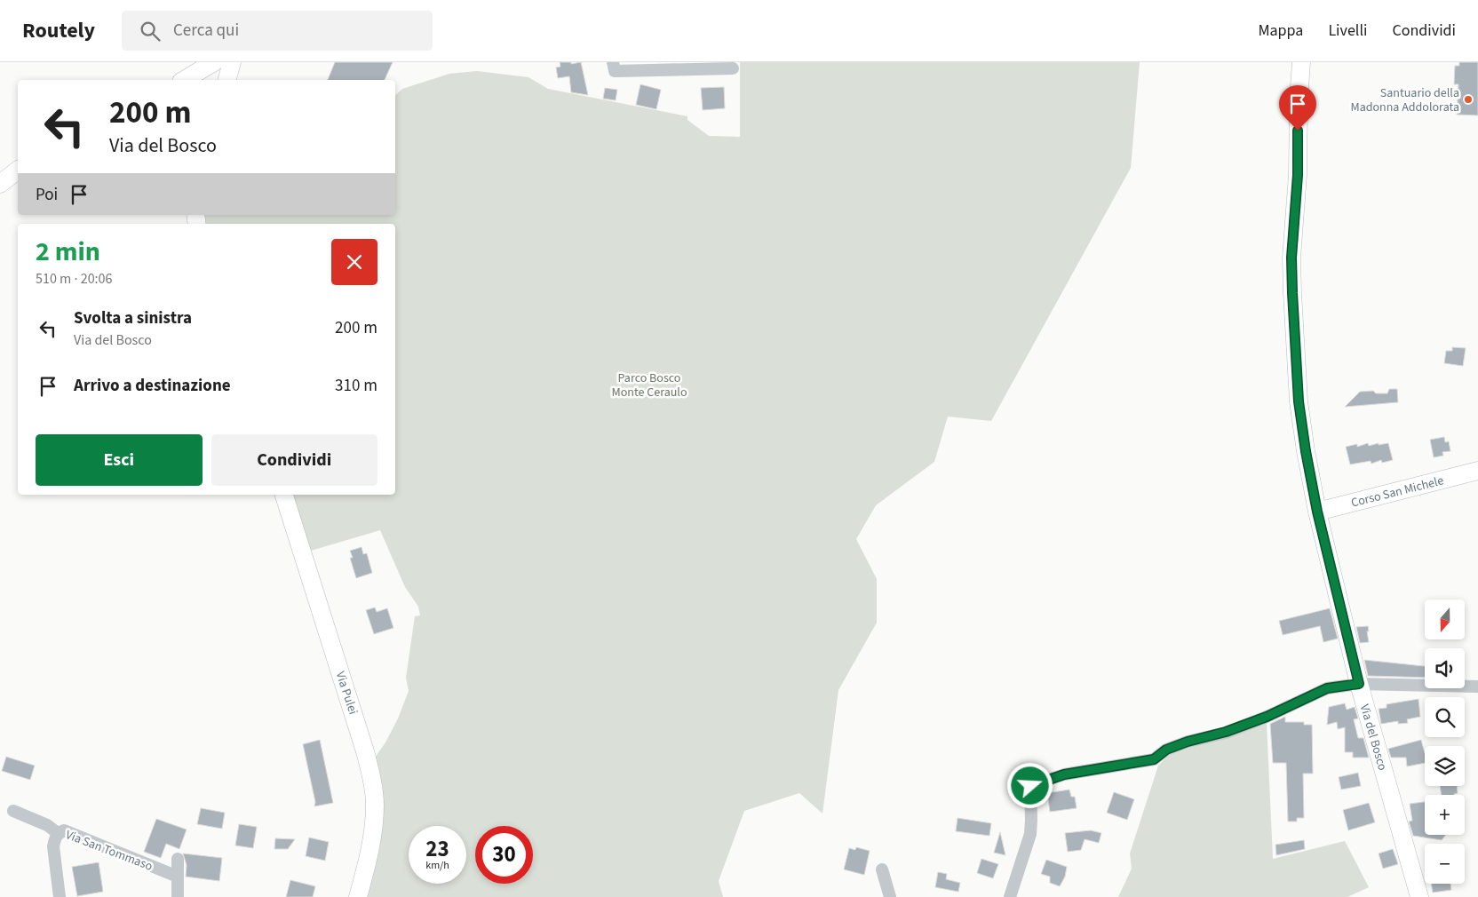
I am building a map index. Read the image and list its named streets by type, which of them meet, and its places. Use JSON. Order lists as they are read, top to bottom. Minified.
{"streets":{"street":["Corso San Michele","Via Pulei","Via del Bosco","Via San Tommaso"]},"crossings":[["Corso San Michele","Via del Bosco"]],"parks":["Parco Bosco Monte Ceraulo"],"places":["Santuario della Madonna Addolorata"],"north":"bottom","page":{"header":"Routely","search":"Cerca qui","nav":["Mappa","Livelli","Condividi"],"turn":["200 m","Via del Bosco"],"then":"Poi","heading":["2 min","510 m · 20:06"],"list":[{"name":"Svolta a sinistra","note":"Via del Bosco","value":"200 m"},{"name":"Arrivo a destinazione","value":"310 m"}],"buttons":["Esci","Condividi"],"map_buttons":["+","−"],"speed":"23 km/h","limit":"30"}}
